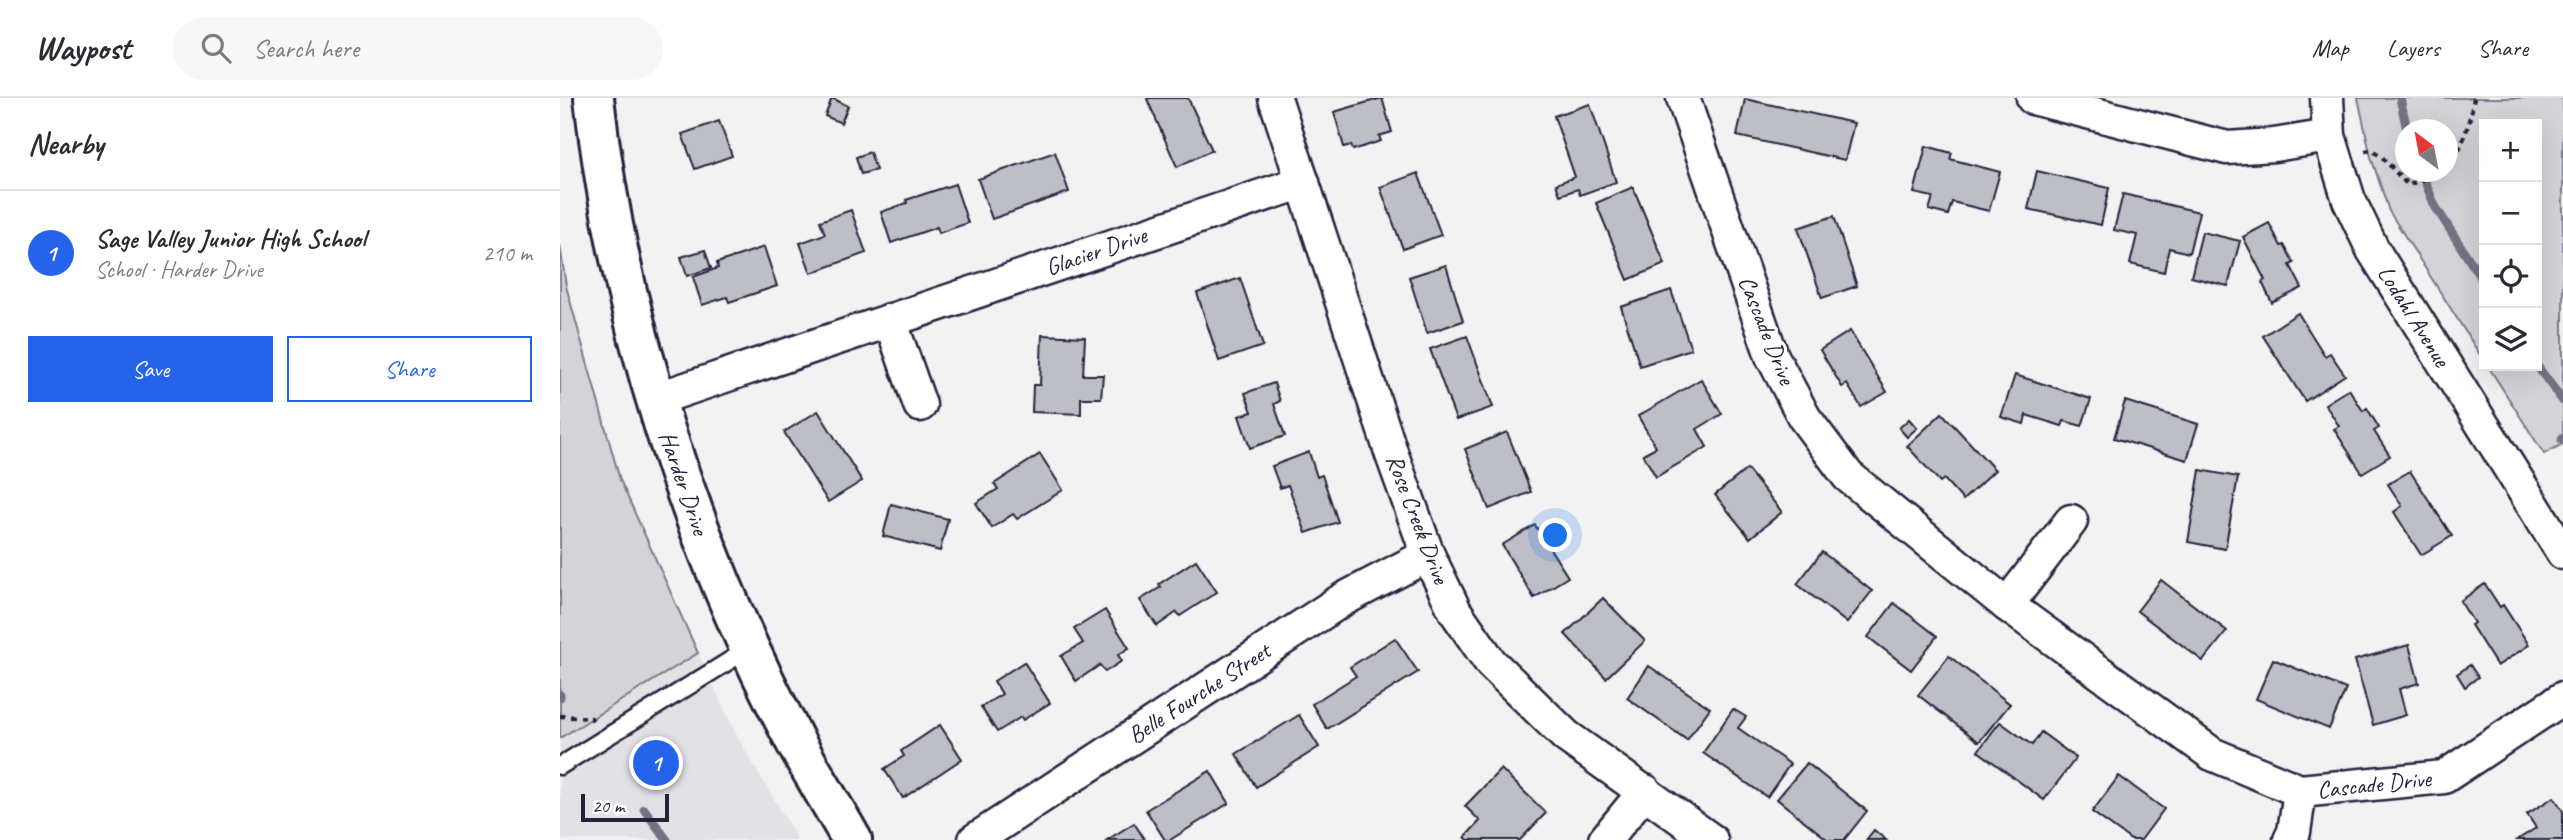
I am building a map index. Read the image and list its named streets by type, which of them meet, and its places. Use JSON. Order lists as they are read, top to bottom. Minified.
{"streets":{"street":["Glacier Drive","Lodahl Avenue","Cascade Drive","Harder Drive","Rose Creek Drive","Belle Fourche Street"]},"crossings":[["Glacier Drive","Harder Drive"],["Glacier Drive","Rose Creek Drive"],["Rose Creek Drive","Belle Fourche Street"]],"scale_bar":"20 m","north":"top left","page":{"header":"Waypost","search":"Search here","nav":["Map","Layers","Share"],"heading":"Nearby","map_buttons":["+","−"],"list":[{"mark":"1","name":"Sage Valley Junior High School","note":"School · Harder Drive","value":"210 m"}],"buttons":["Save","Share"],"pins":"1","scale":"20 m"}}
